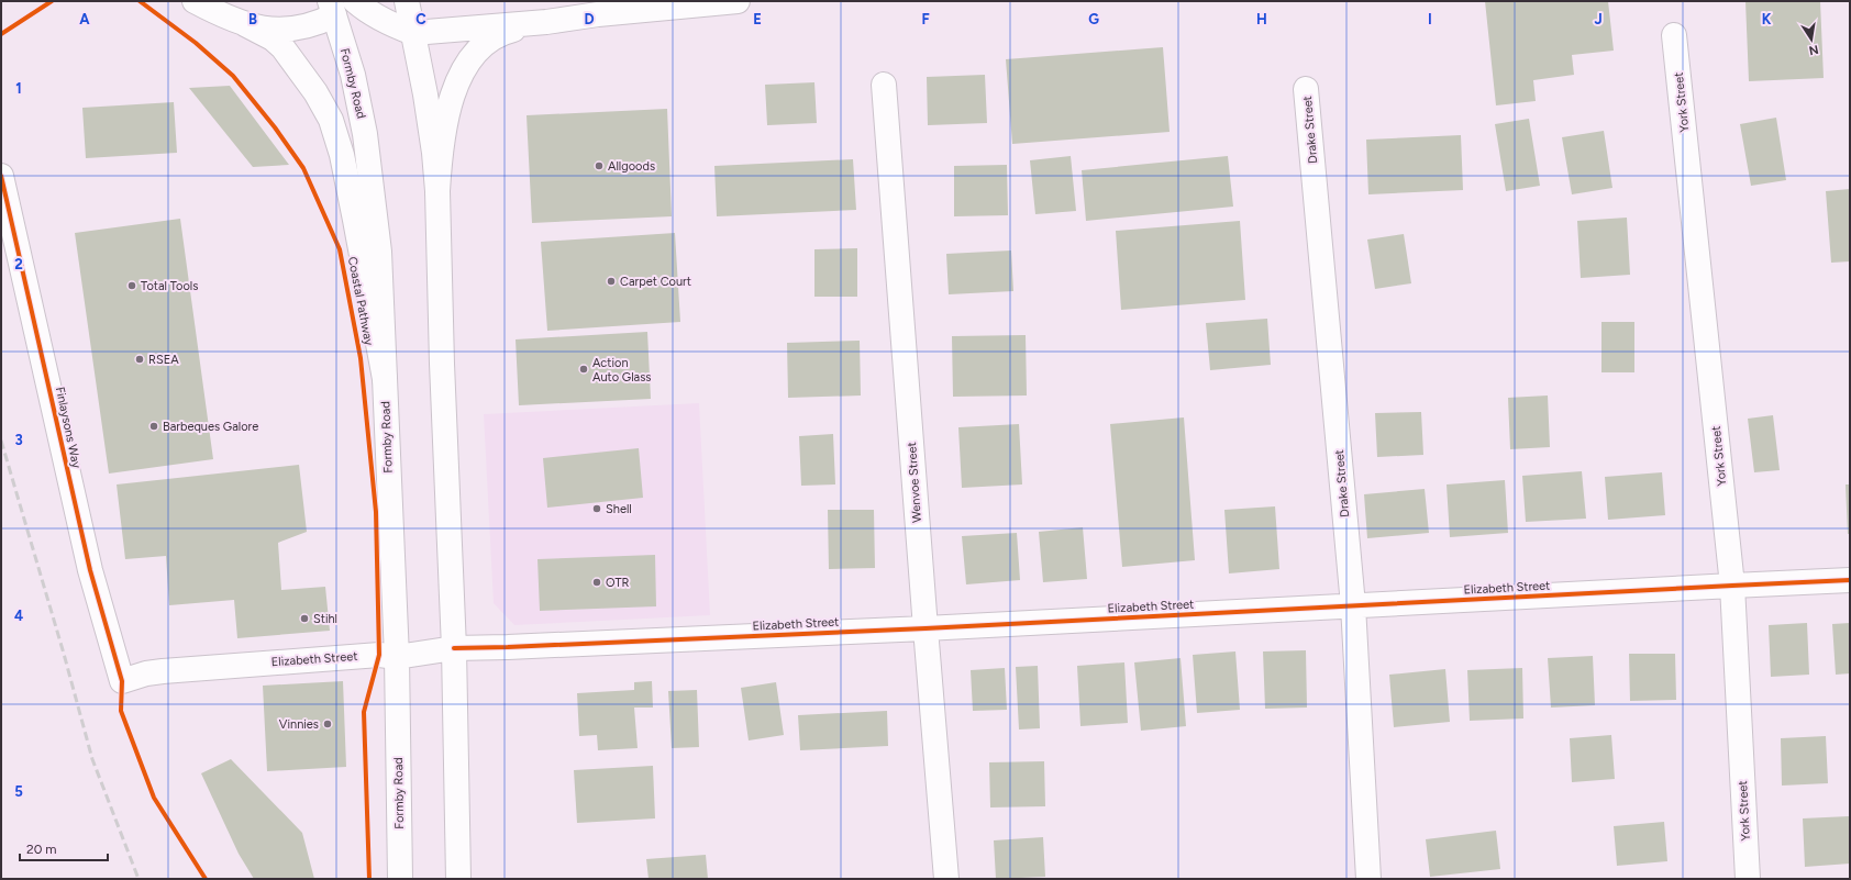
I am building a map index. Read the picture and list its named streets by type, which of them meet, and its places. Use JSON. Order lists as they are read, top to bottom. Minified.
{"streets":{"main road":["Formby Road","York Street","Drake Street","Finlaysons Way","Wenvoe Street","Elizabeth Street"],"cycle path":["Coastal Pathway"]},"crossings":[["Formby Road","Elizabeth Street"],["York Street","Elizabeth Street"],["Drake Street","Elizabeth Street"],["Finlaysons Way","Elizabeth Street"],["Wenvoe Street","Elizabeth Street"]],"places":["Allgoods","Carpet Court","Total Tools","RSEA","Action Auto Glass","Barbeques Galore","Shell","OTR","Stihl","Vinnies"],"scale_bar":"20 m","north":"bottom","grid":{"columns":["A","B","C","D","E","F","G","H","I","J","K"],"rows":["1","2","3","4","5"]}}
